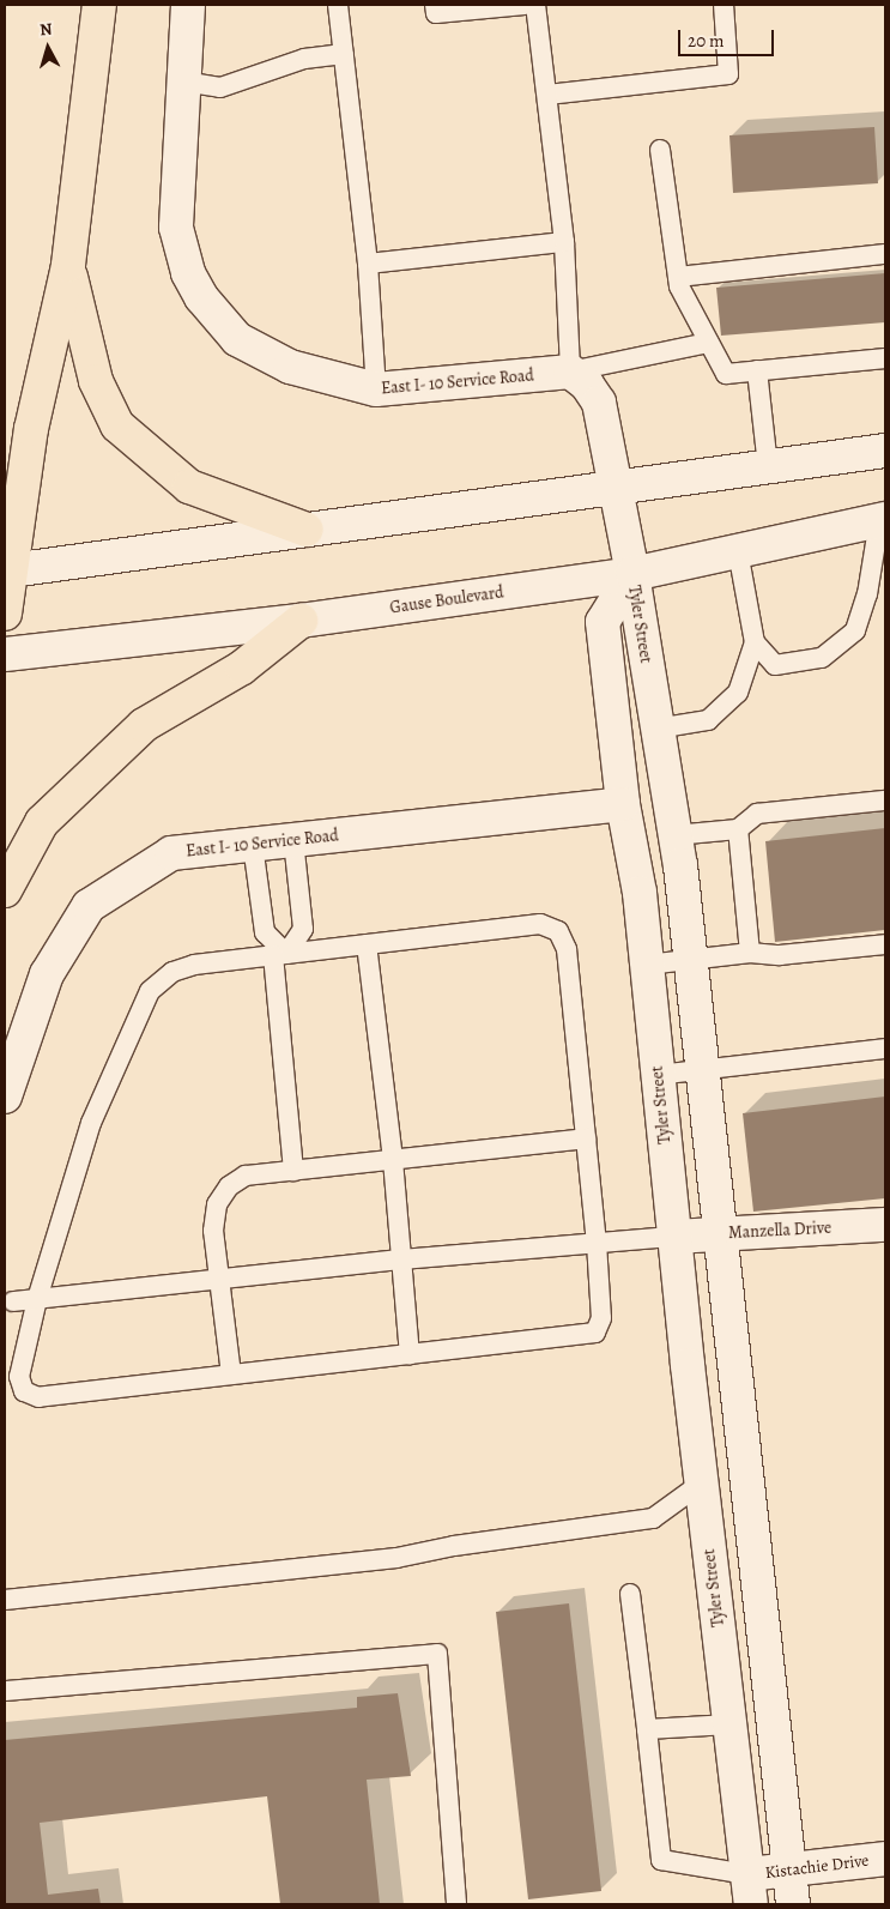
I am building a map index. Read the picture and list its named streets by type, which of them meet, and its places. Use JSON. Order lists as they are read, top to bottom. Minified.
{"streets":{"street":["East I- 10 Service Road","Gause Boulevard","Tyler Street","Manzella Drive","Kistachie Drive"]},"crossings":[["East I- 10 Service Road","Tyler Street"],["Gause Boulevard","Tyler Street"],["Tyler Street","Manzella Drive"],["Tyler Street","Kistachie Drive"]],"scale_bar":"20 m","north":"top"}
